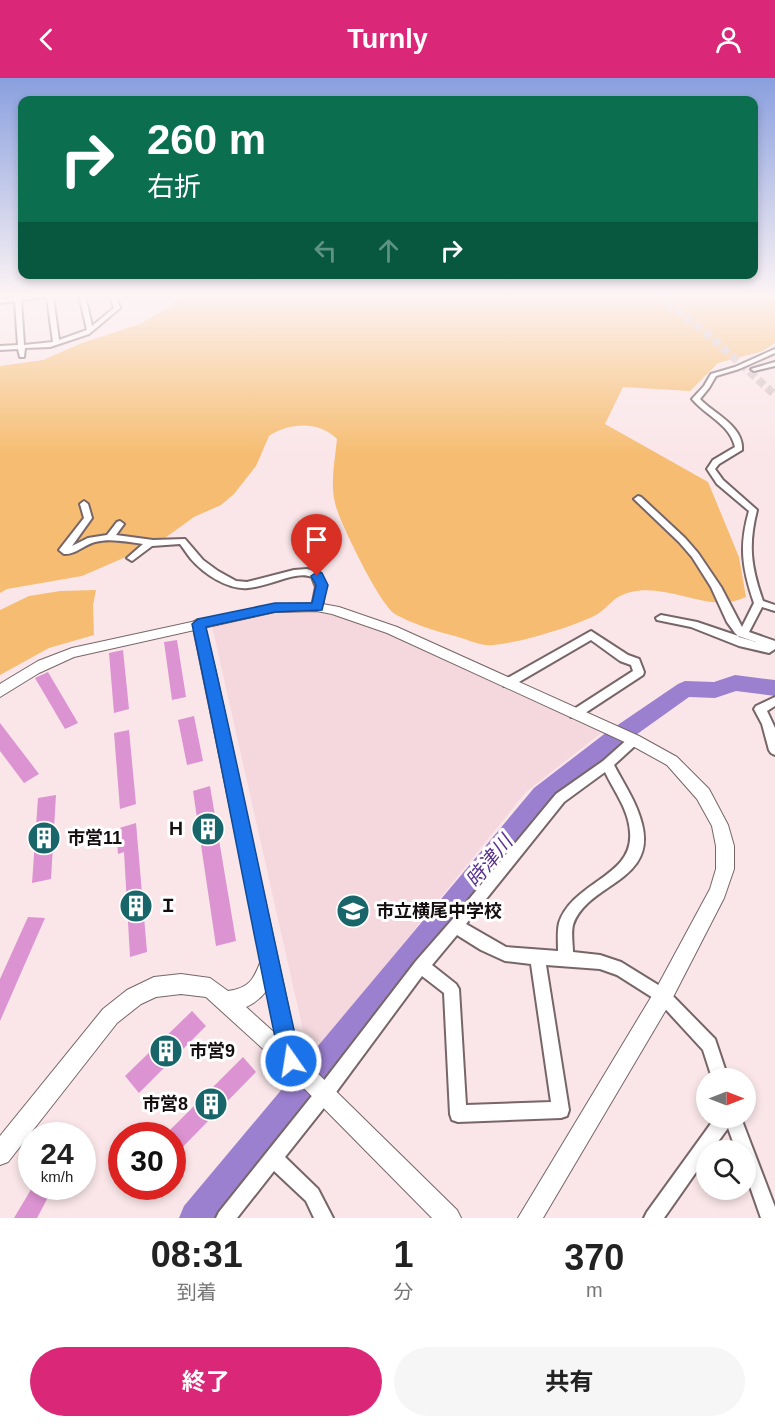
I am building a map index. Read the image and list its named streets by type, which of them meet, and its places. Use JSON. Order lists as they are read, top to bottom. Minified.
{"water":["時津川"],"places":{"building":["Ｈ","市営11","Ｉ","市営9","市営8"],"school or university":["市立横尾中学校"]},"north":"right","page":{"header":"Turnly","turn":["260 m","右折"],"speed":"24 km/h","limit":"30","eta":["08:31","到着","1","分","370","m"],"buttons":["終了","共有"]}}
